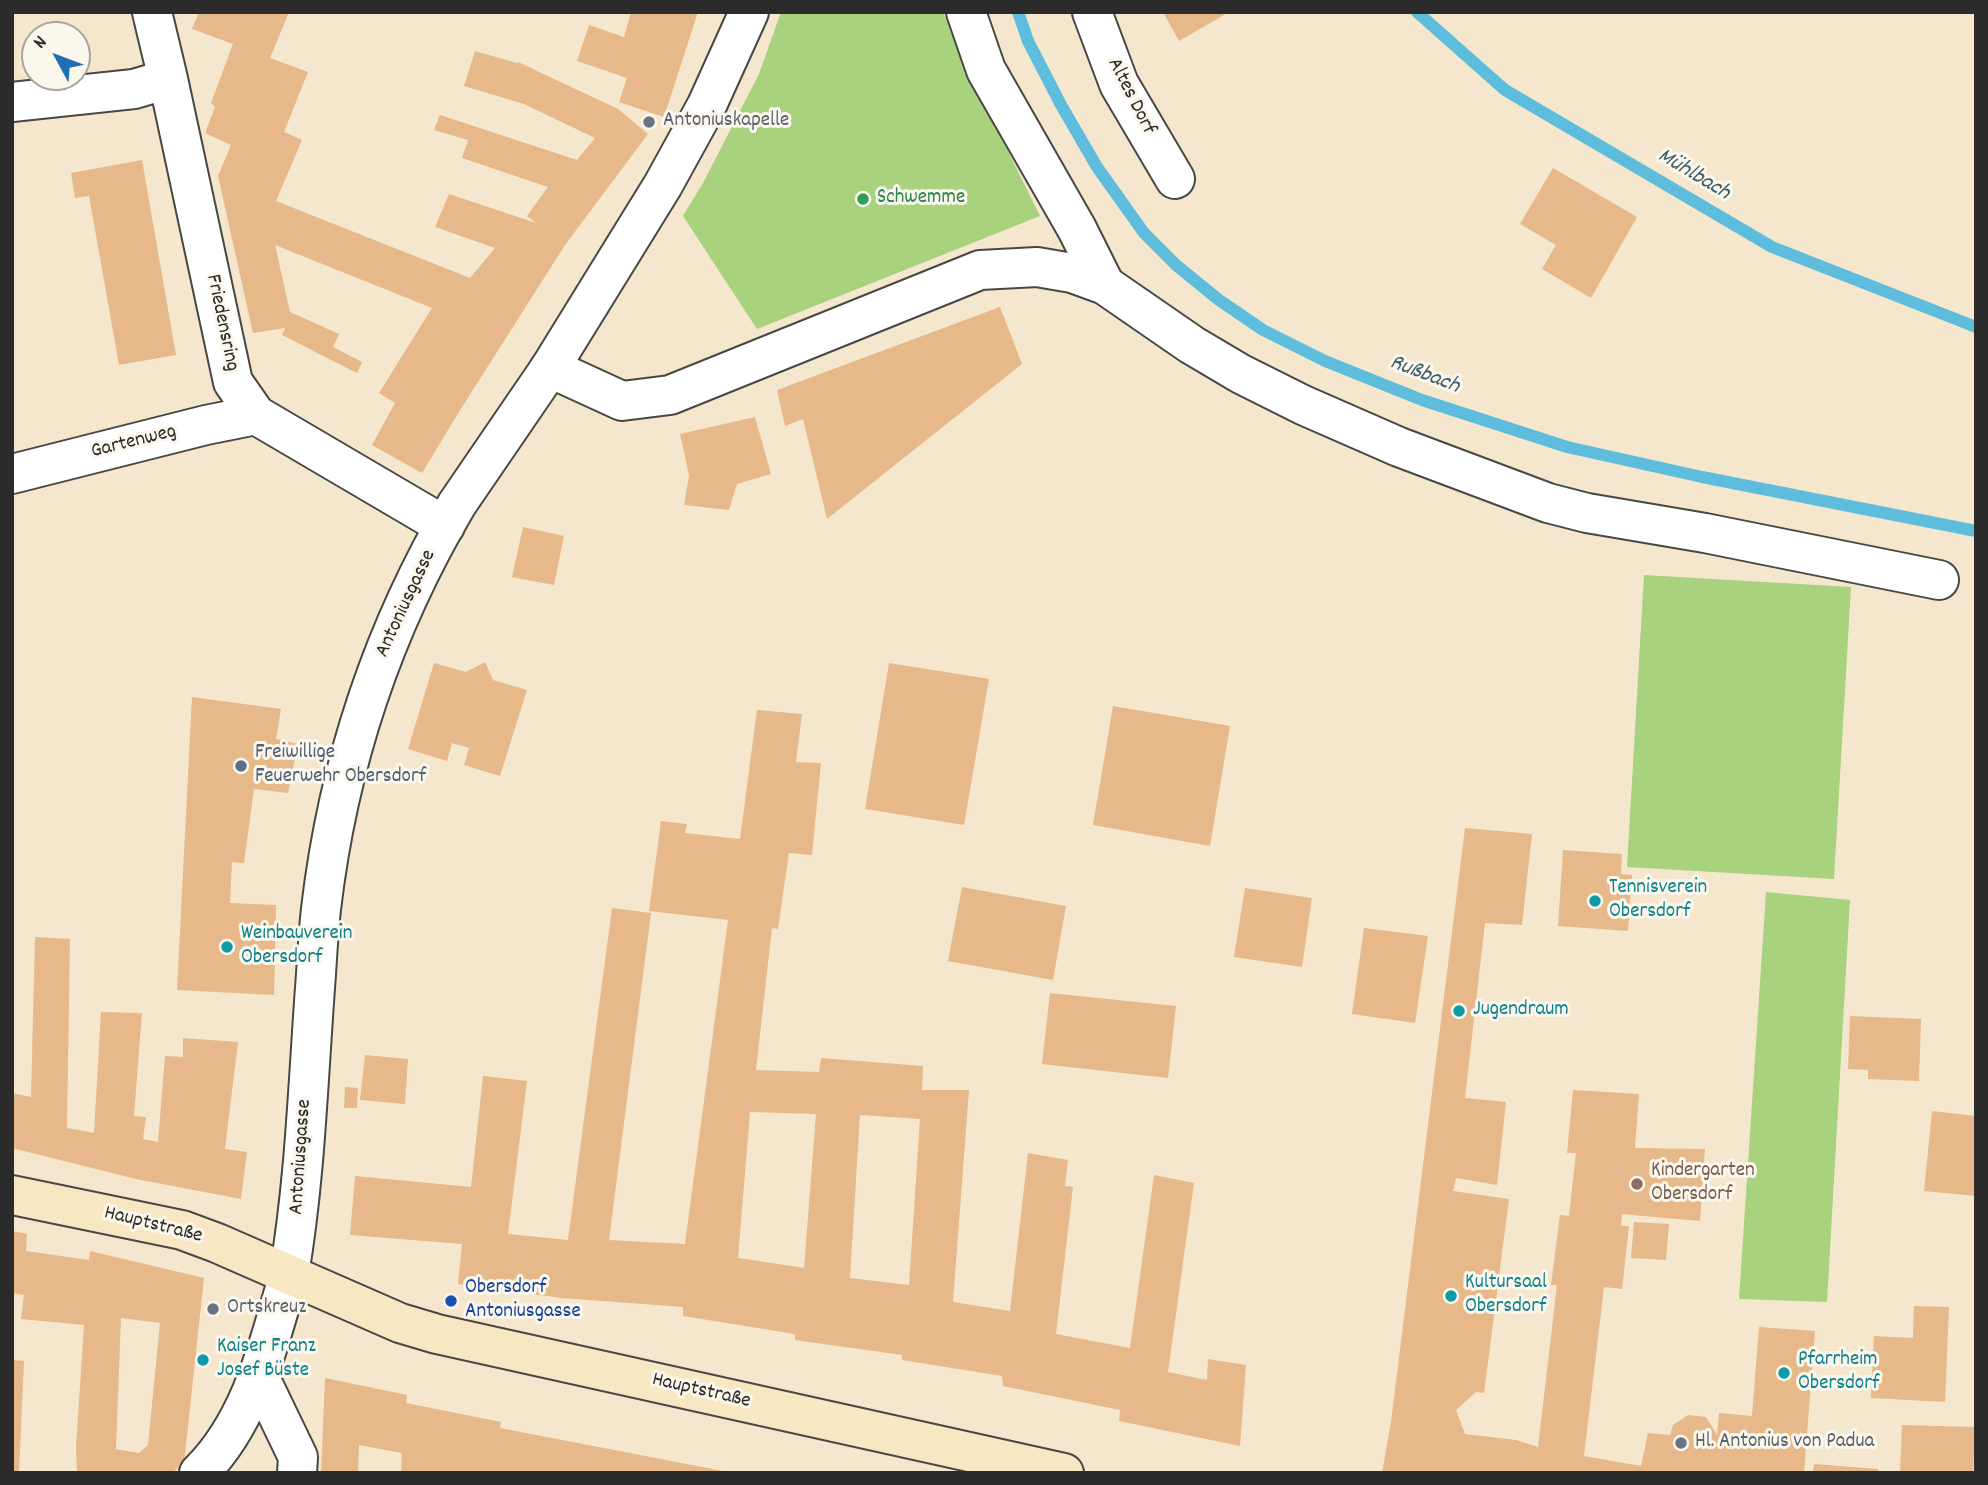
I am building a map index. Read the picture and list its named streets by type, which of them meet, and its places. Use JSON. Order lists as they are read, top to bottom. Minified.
{"streets":{"main road":["Hauptstraße"],"street":["Altes Dorf","Friedensring","Gartenweg","Antoniusgasse"]},"crossings":[["Friedensring","Gartenweg"],["Friedensring","Antoniusgasse"],["Antoniusgasse","Hauptstraße"]],"water":["Mühlbach","Rußbach"],"places":["Antoniuskapelle","Schwemme","Freiwillige Feuerwehr Obersdorf","Tennisverein Obersdorf","Weinbauverein Obersdorf","Jugendraum","Kindergarten Obersdorf","Kultursaal Obersdorf","Obersdorf Antoniusgasse","Ortskreuz","Kaiser Franz Josef Büste","Pfarrheim Obersdorf","Hl. Antonius von Padua"],"north":"top left"}
